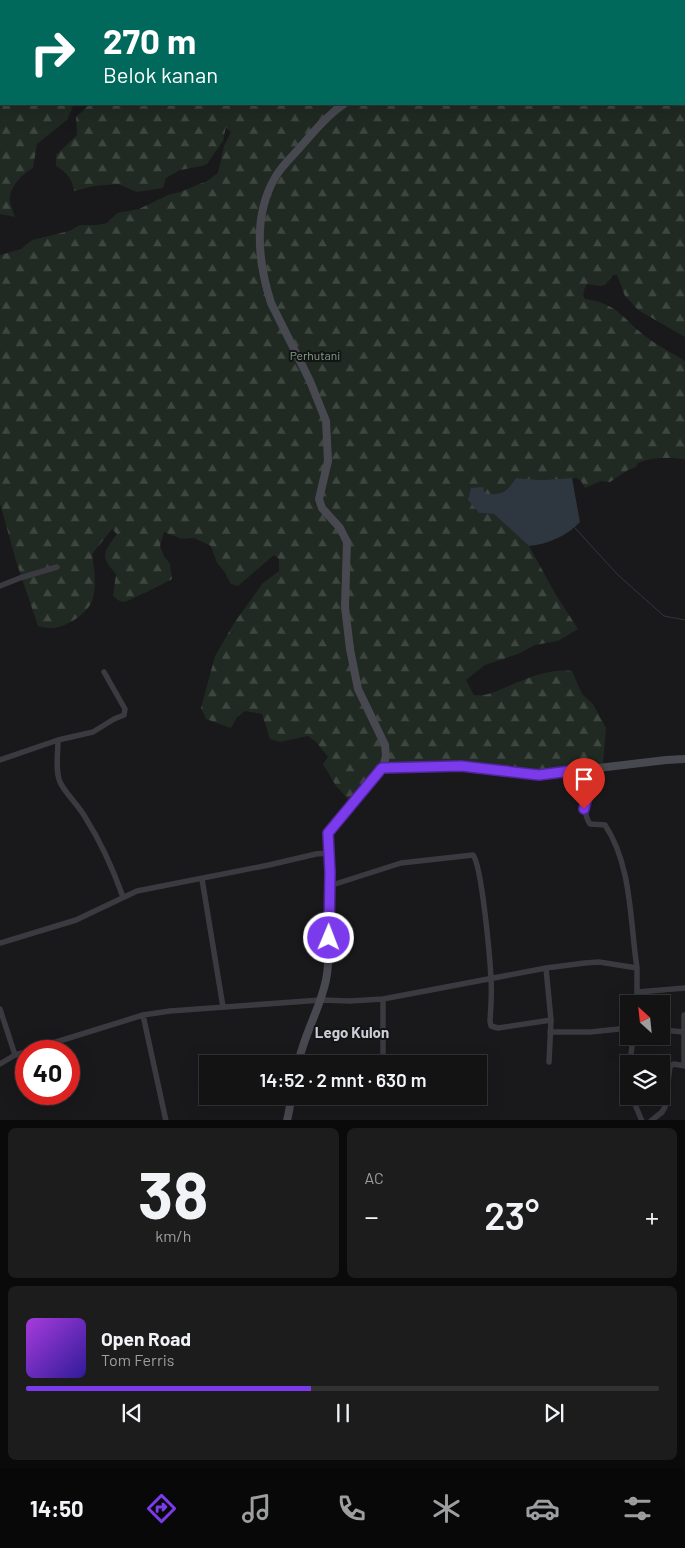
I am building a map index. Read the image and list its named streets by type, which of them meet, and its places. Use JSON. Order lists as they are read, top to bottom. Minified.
{"districts":["Lego Kulon"],"parks":["Perhutani"],"north":"top left","page":{"turn":["270 m","Belok kanan"],"limit":"40","trip":"14:52 · 2 mnt · 630 m","tile":[["38","km/h"],"AC"],"heat":["−","23°","+"],"song":["Open Road","Tom Ferris"],"tabs":"14:50"}}
